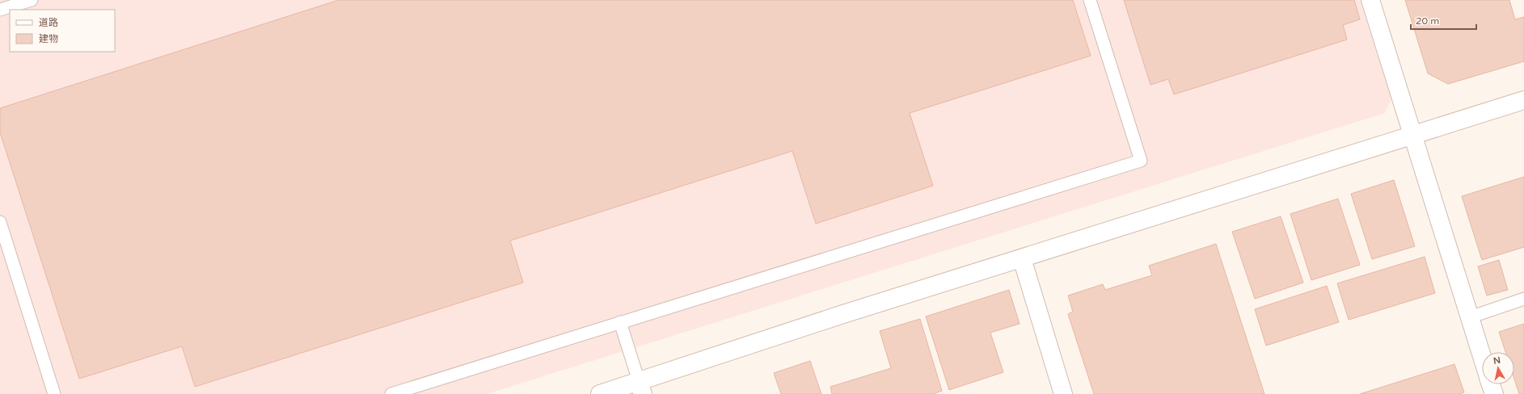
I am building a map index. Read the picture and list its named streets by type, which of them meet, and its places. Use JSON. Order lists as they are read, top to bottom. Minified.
{"legend":["道路","建物"],"scale_bar":"20 m","north":"top"}
